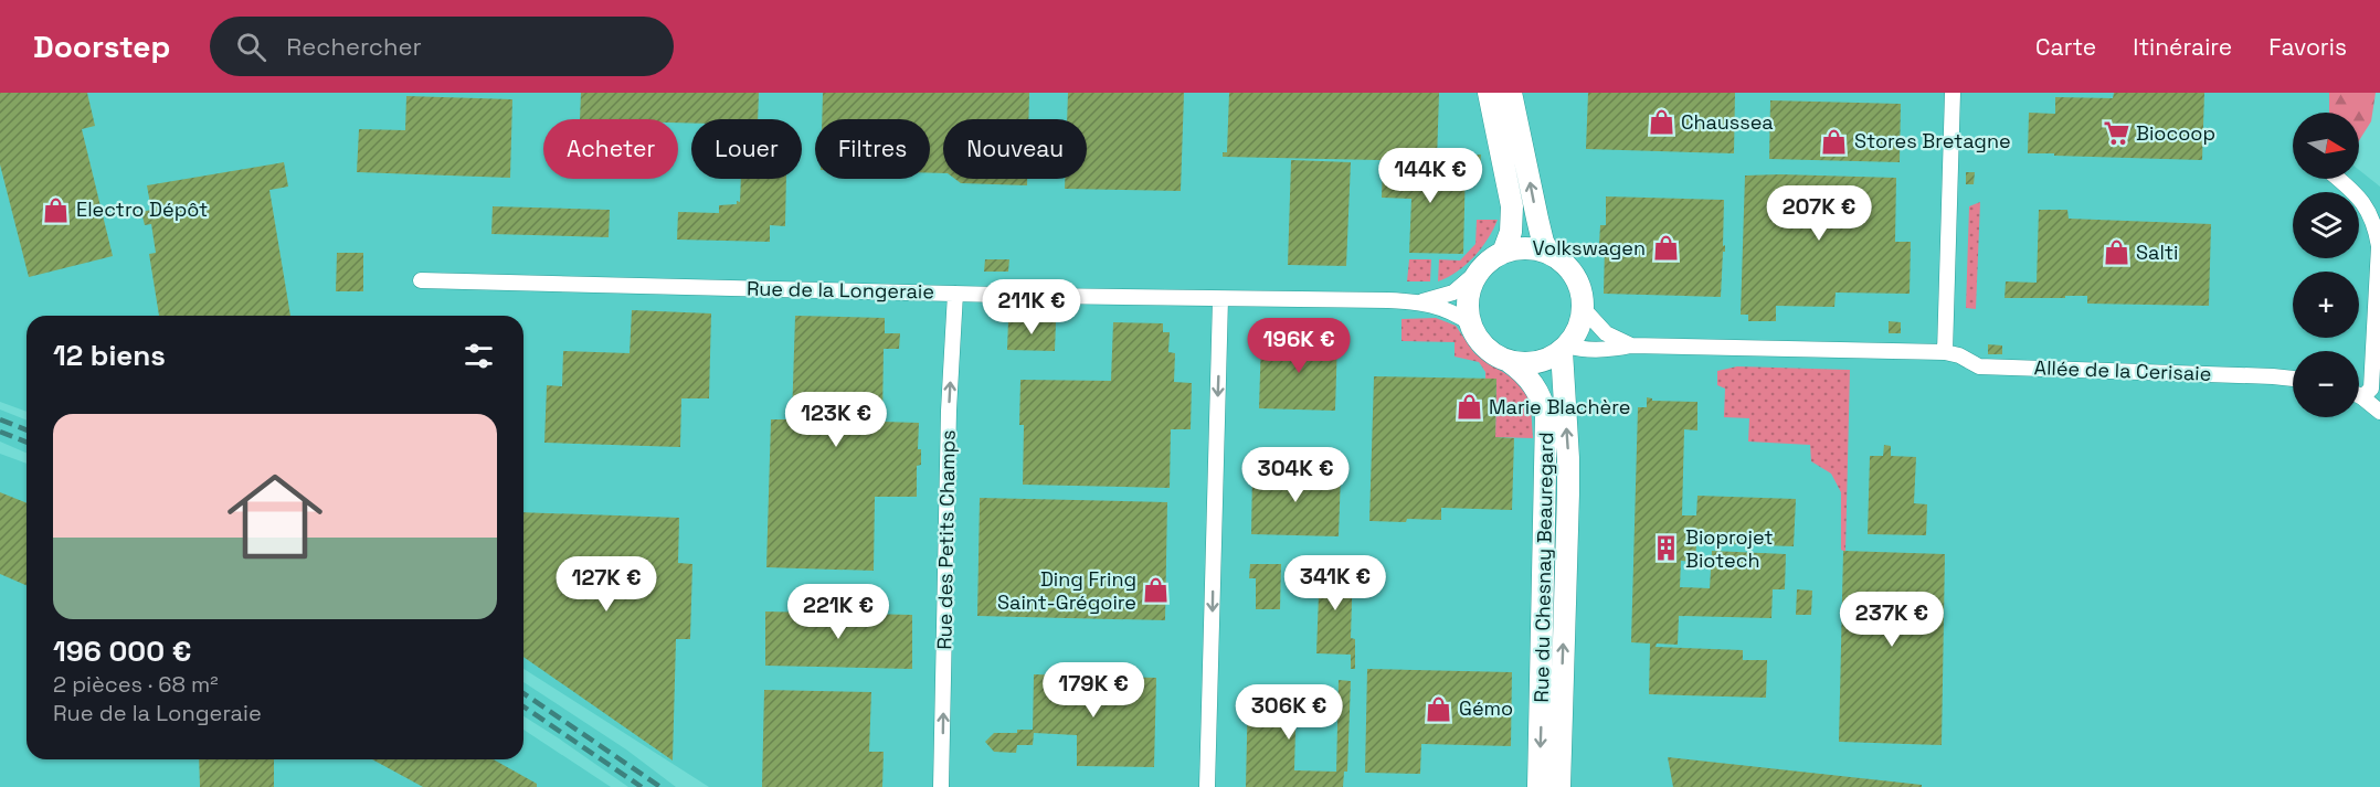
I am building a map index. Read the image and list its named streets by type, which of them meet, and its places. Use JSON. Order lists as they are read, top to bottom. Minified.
{"streets":{"main road":["Rue du Chesnay Beauregard"],"street":["Rue de la Longeraie","Allée de la Cerisaie","Rue des Petits Champs"]},"crossings":[["Rue de la Longeraie","Allée de la Cerisaie"],["Rue de la Longeraie","Rue des Petits Champs"],["Rue de la Longeraie","Rue du Chesnay Beauregard"],["Allée de la Cerisaie","Rue du Chesnay Beauregard"]],"one_way":["Rue des Petits Champs"],"places":{"shop":["Chaussea","Stores Bretagne","Electro Dépôt","Volkswagen","Salti","Marie Blachère","Ding Fring Saint-Grégoire","Gémo"],"supermarket":["Biocoop"],"building":["Bioprojet Biotech"]},"north":"right","page":{"header":"Doorstep","search":"Rechercher","nav":["Carte","Itinéraire","Favoris"],"map_buttons":["+","−"],"chip":["Acheter","Louer","Filtres","Nouveau"],"price":["144K €","207K €","211K €","196K €","123K €","304K €","341K €","127K €","221K €","237K €","179K €","306K €"],"heading":"12 biens","list":[{"name":"196 000 €","note":"2 pièces · 68 m² · Rue de la Longeraie"}]}}
